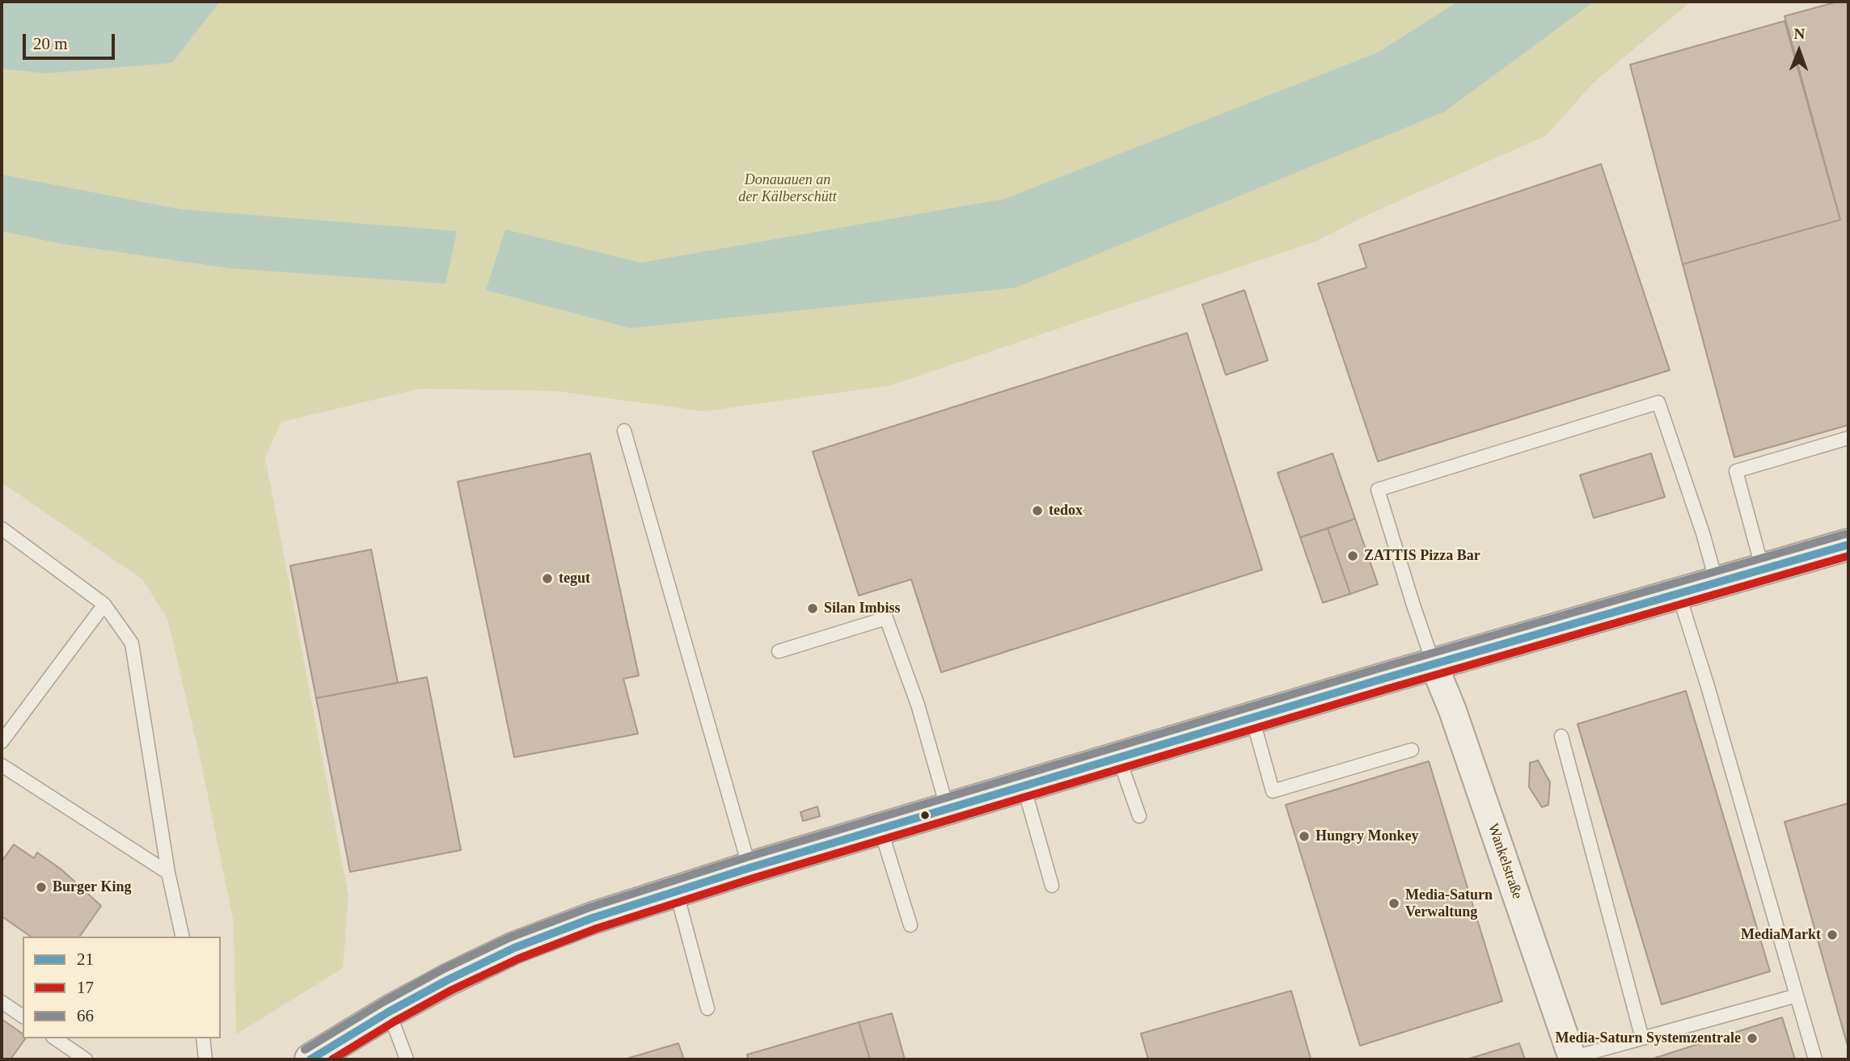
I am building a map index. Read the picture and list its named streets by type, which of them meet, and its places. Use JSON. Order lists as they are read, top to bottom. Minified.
{"streets":{"street":["Wankelstraße"]},"parks":["Donauauen an der Kälberschütt"],"places":["tedox","ZATTIS Pizza Bar","tegut","Silan Imbiss","Hungry Monkey","Burger King","Media-Saturn Verwaltung","MediaMarkt","Media-Saturn Systemzentrale"],"lines":["transit line 66","transit line 21","transit line 17"],"legend":["21","17","66"],"scale_bar":"20 m","north":"top"}
